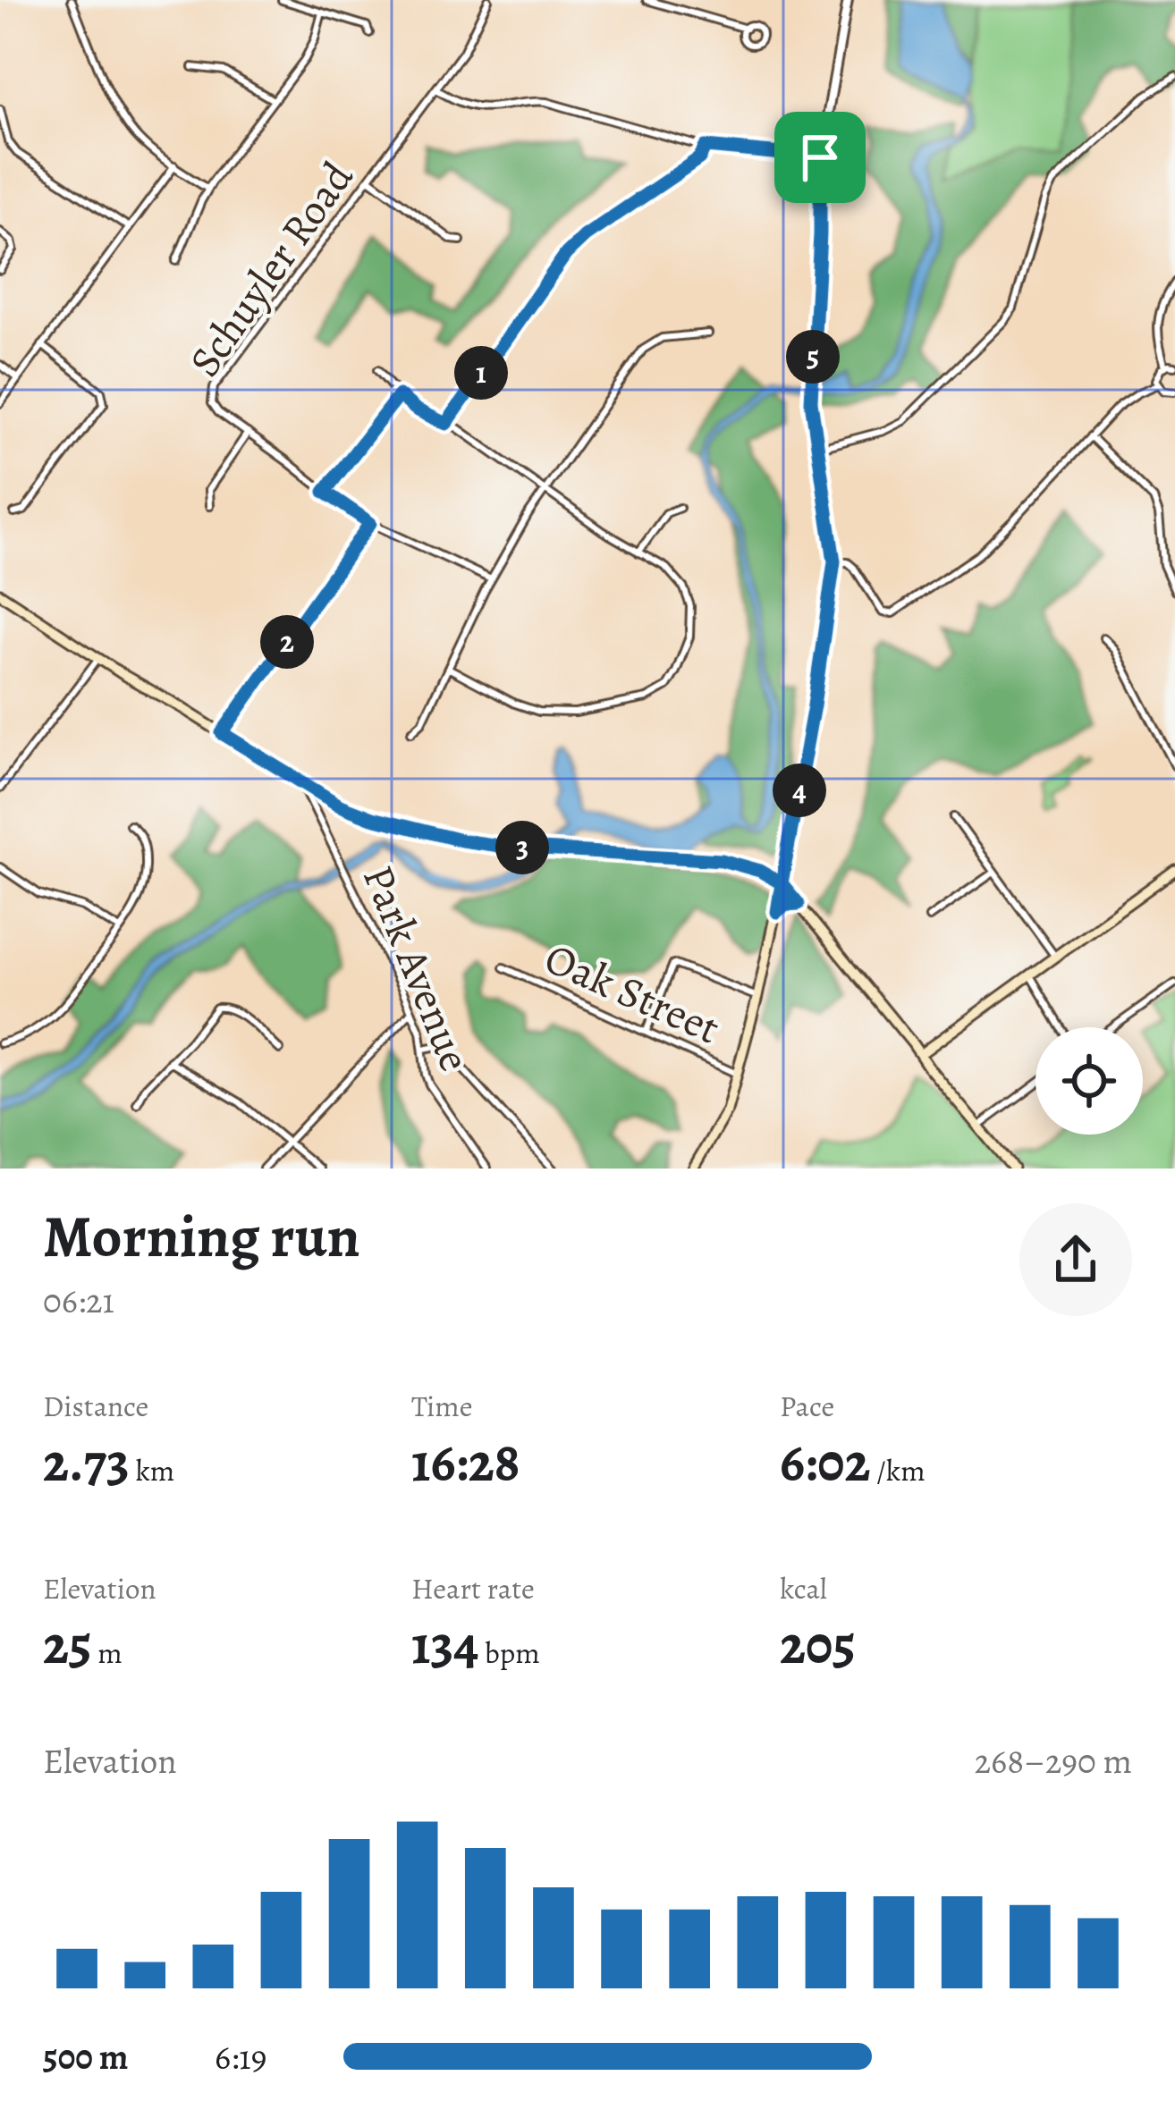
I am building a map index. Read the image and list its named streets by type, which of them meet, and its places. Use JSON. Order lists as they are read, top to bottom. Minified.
{"streets":{"street":["Schuyler Road","Park Avenue","Oak Street"]},"page":{"pins":["5","1","2","4","3"],"heading":["Morning run","06:21"],"stats":[["Distance","2.73 km"],["Time","16:28"],["Pace","6:02 /km"],["Elevation","25 m"],["Heart rate","134 bpm"],["kcal","205"]],"chart":["Elevation","268–290 m"],"list":[{"name":"500 m","note":"6:19"}]}}
